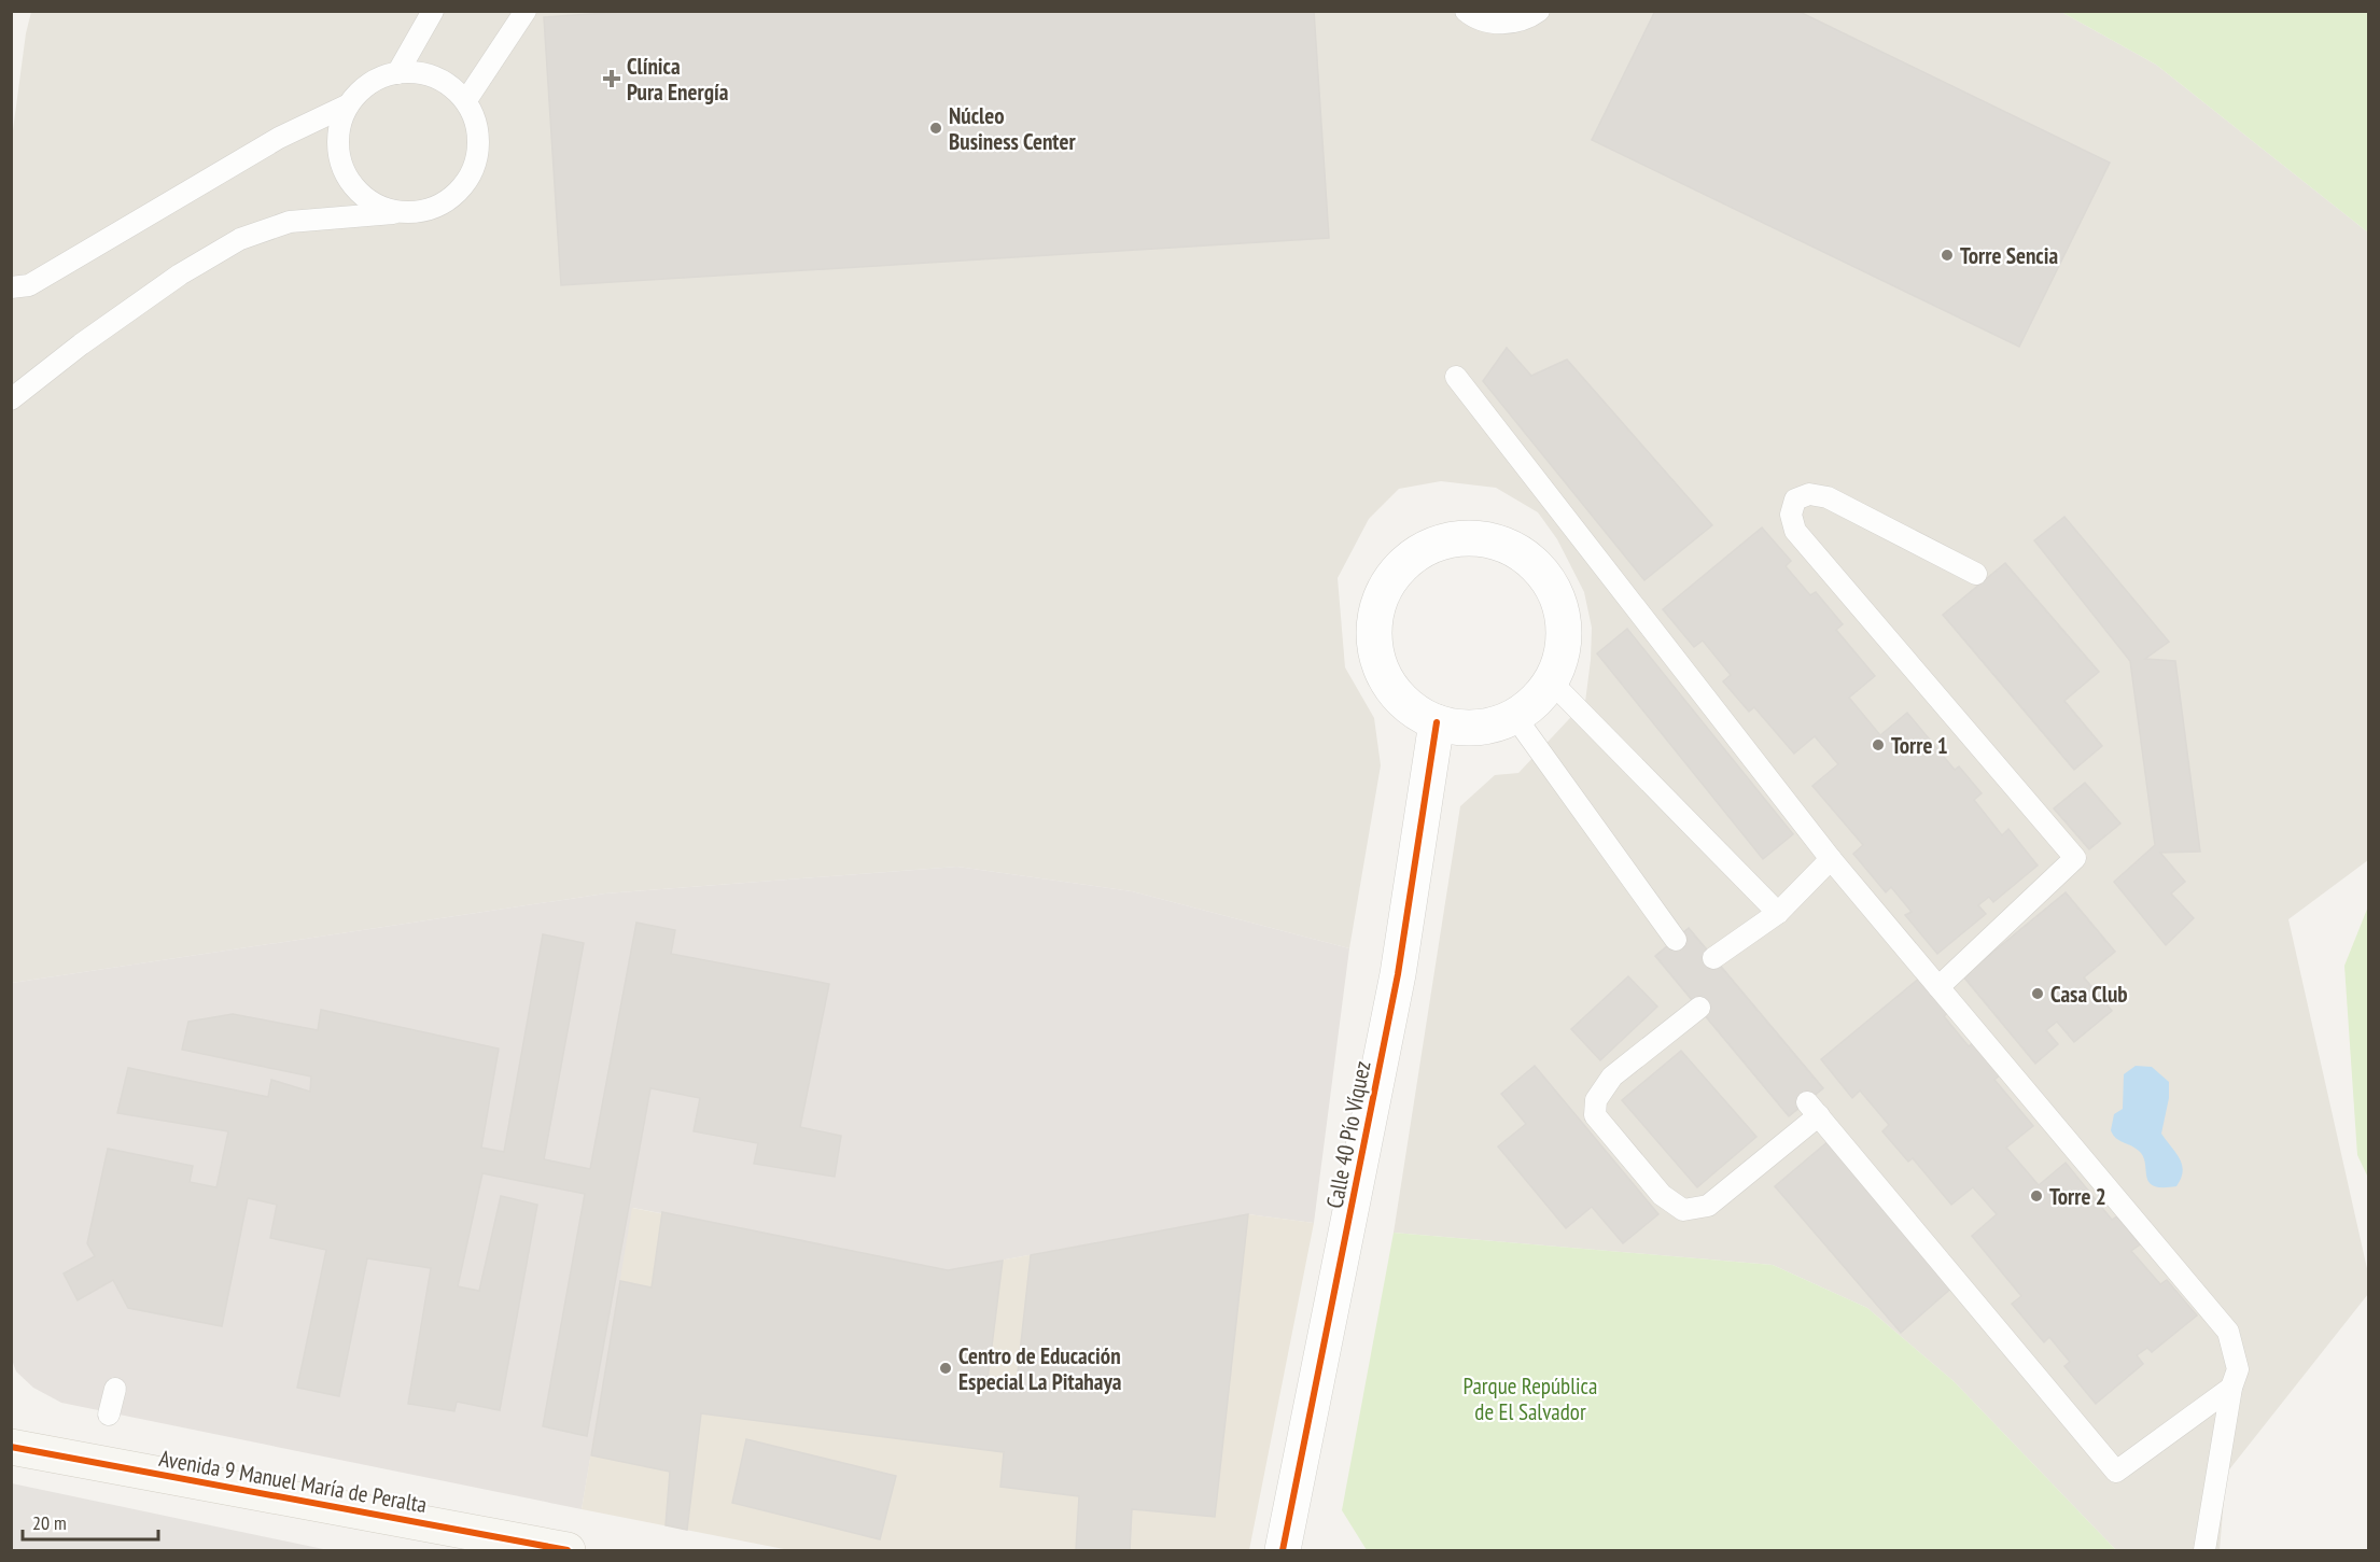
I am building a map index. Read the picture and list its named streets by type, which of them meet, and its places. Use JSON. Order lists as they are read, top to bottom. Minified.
{"streets":{"street":["Calle 40 Pío Víquez","Avenida 9 Manuel María de Peralta"]},"parks":["Parque República de El Salvador"],"places":{"health":["Clínica Pura Energía"],"other":["Núcleo Business Center","Torre Sencia","Torre 1","Casa Club","Torre 2","Centro de Educación Especial La Pitahaya"]},"scale_bar":"20 m"}
